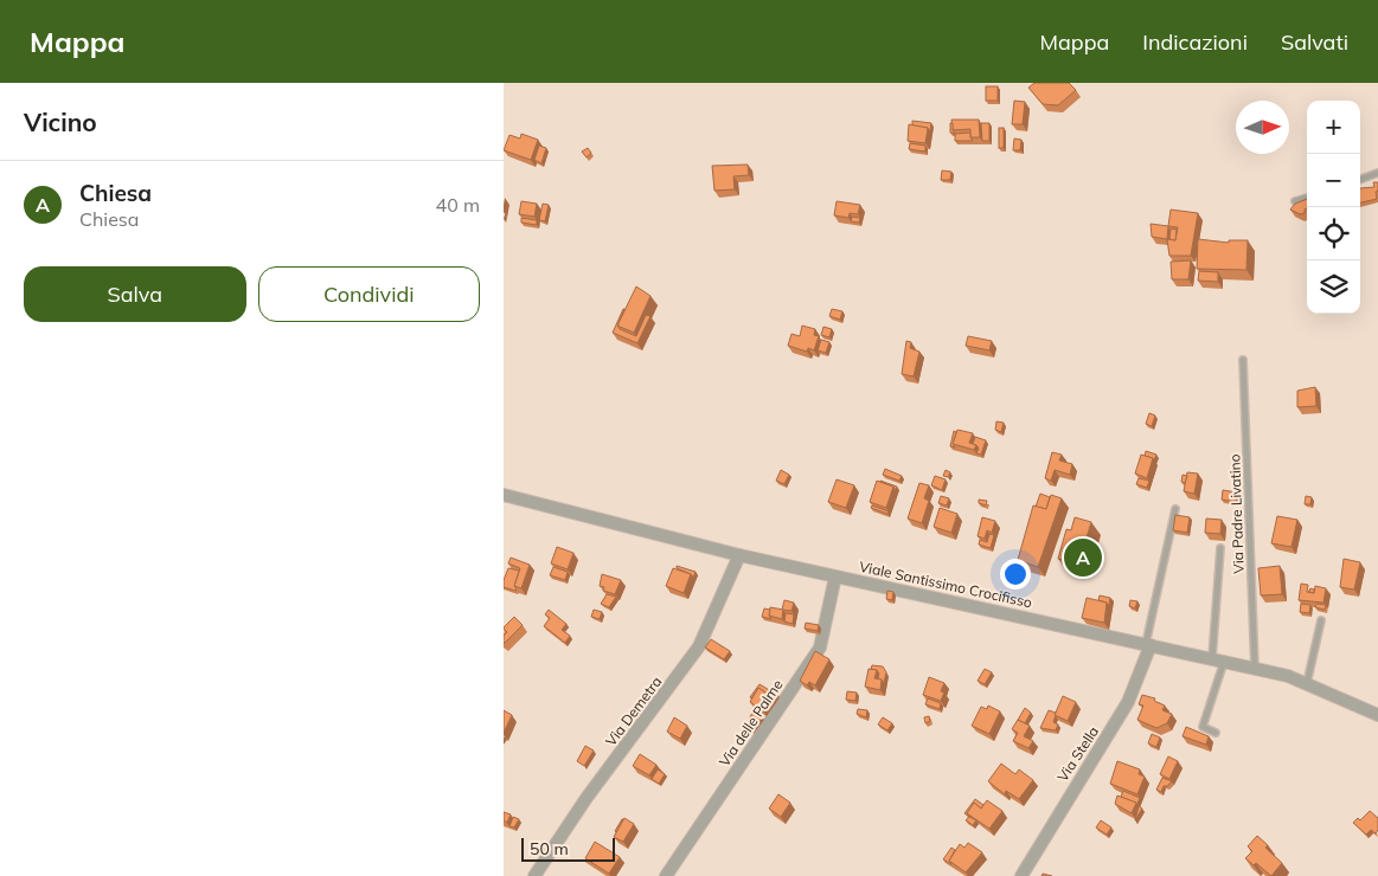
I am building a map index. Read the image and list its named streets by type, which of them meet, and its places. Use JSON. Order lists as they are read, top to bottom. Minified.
{"streets":{"street":["Viale Santissimo Crocifisso","Via Demetra","Via delle Palme","Via Stella"],"lane":["Via Padre Livatino"]},"crossings":[["Via Padre Livatino","Viale Santissimo Crocifisso"],["Viale Santissimo Crocifisso","Via Demetra"],["Viale Santissimo Crocifisso","Via delle Palme"],["Viale Santissimo Crocifisso","Via Stella"]],"scale_bar":"50 m","north":"right","page":{"header":"Mappa","nav":["Mappa","Indicazioni","Salvati"],"heading":"Vicino","map_buttons":["+","−"],"list":[{"mark":"A","name":"Chiesa","note":"Chiesa","value":"40 m"}],"buttons":["Salva","Condividi"],"pins":"A","scale":"50 m"}}
